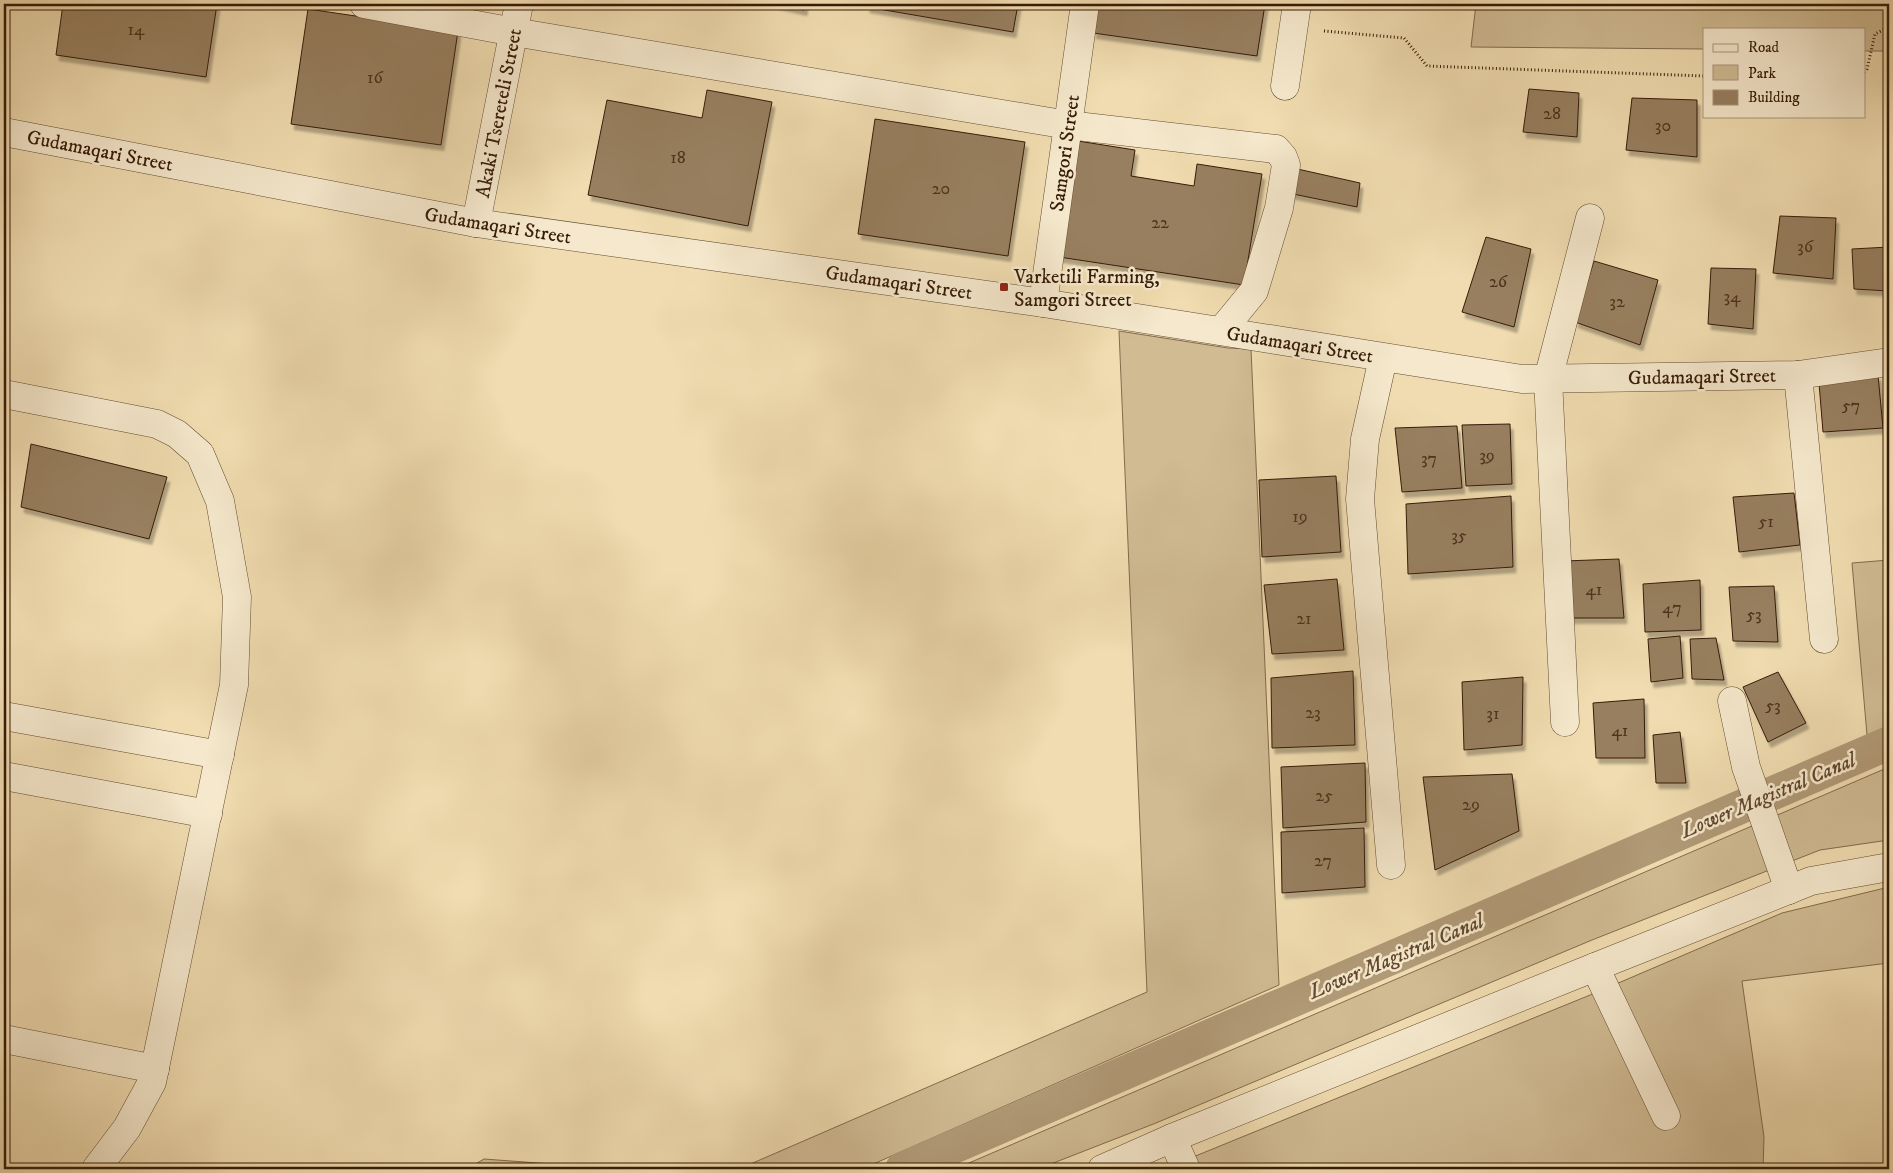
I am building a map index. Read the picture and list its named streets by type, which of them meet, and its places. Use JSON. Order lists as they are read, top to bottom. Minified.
{"streets":{"street":["Akaki Tsereteli Street","Gudamaqari Street","Samgori Street"]},"crossings":[["Akaki Tsereteli Street","Gudamaqari Street"],["Gudamaqari Street","Samgori Street"]],"water":["Lower Magistral Canal"],"places":{"transit":["Varketili Farming, Samgori Street"]},"house_numbers":["14","16","28","30","18","20","22","36","26","34","32","57","39","37","19","51","35","41","47","53","21","53","23","31","41","25","29","27"],"legend":["Road","Park","Building"]}
